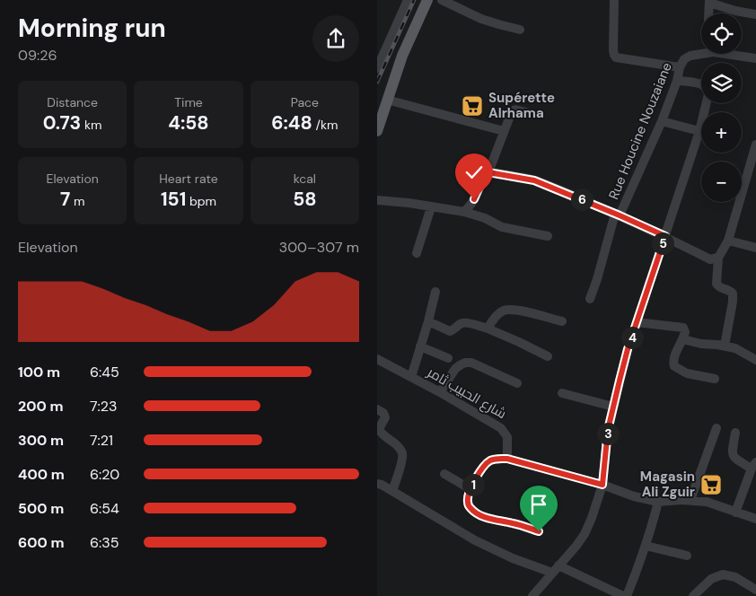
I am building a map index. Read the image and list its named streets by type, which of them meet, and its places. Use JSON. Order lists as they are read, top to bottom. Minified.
{"streets":{"street":["Rue Houcine Nouzaiane","شارع الحبيب ثامر"]},"places":{"supermarket":["Supérette Alrhama","Magasin Ali Zguir"]},"page":{"heading":["Morning run","09:26"],"map_buttons":["+","−"],"stats":[["Distance","0.73 km"],["Time","4:58"],["Pace","6:48 /km"],["Elevation","7 m"],["Heart rate","151 bpm"],["kcal","58"]],"pins":["6","5","4","3","1"],"chart":["Elevation","300–307 m"],"list":[{"name":"100 m","note":"6:45"},{"name":"200 m","note":"7:23"},{"name":"300 m","note":"7:21"},{"name":"400 m","note":"6:20"},{"name":"500 m","note":"6:54"},{"name":"600 m","note":"6:35"}]}}
